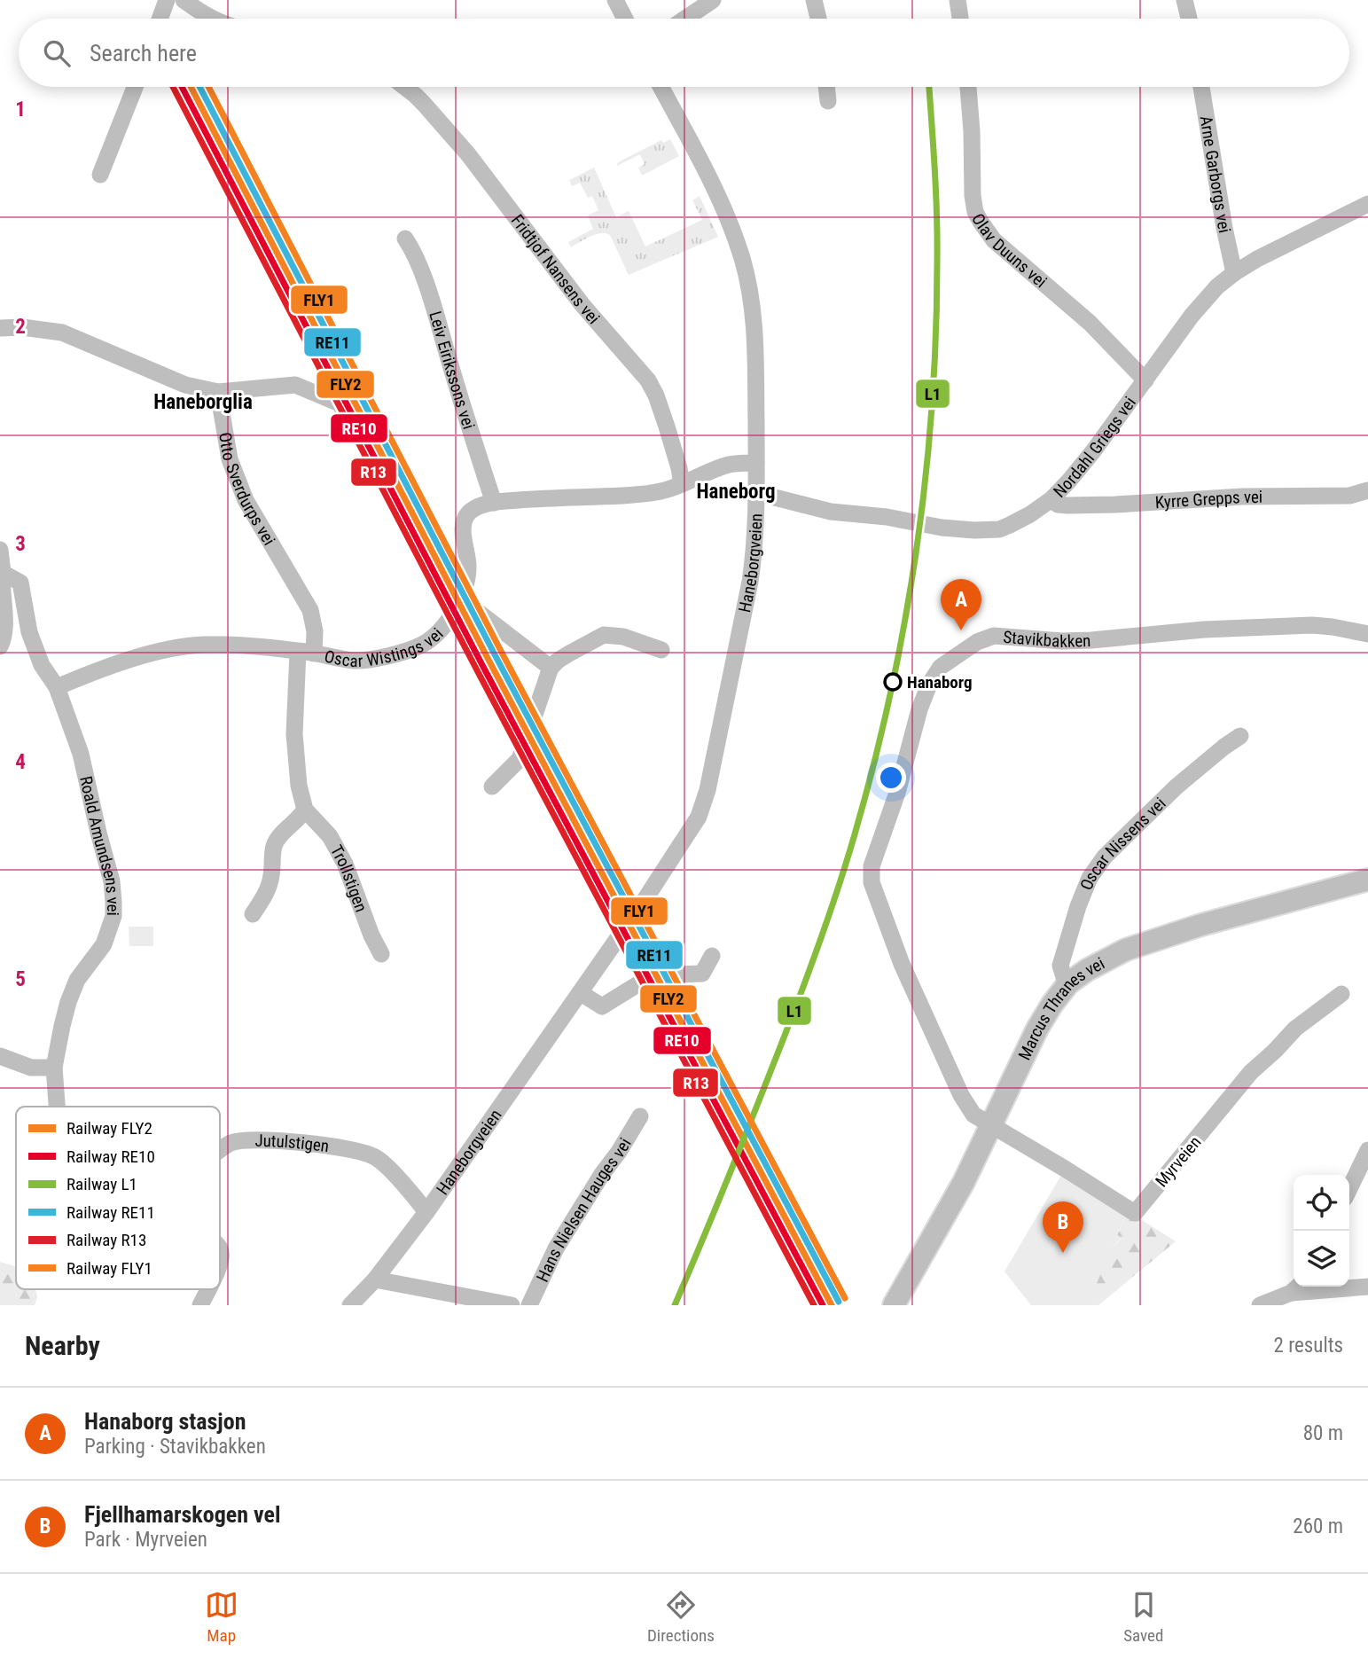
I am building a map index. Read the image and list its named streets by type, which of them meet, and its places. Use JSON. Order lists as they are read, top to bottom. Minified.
{"streets":{"main road":["Marcus Thranes vei"],"street":["Arne Garborgs vei","Olav Duuns vei","Fridtjof Nansens vei","Leiv Eirikssons vei","Nordahl Griegs vei","Otto Sverdurps vei","Kyrre Grepps vei","Haneborgveien","Stavikbakken","Oscar Wistings vei","Oscar Nissens vei","Roald Amundsens vei","Trollstigen","Jutulstigen","Myrveien","Hans Nielsen Hauges vei"]},"crossings":[["Arne Garborgs vei","Nordahl Griegs vei"],["Olav Duuns vei","Nordahl Griegs vei"],["Fridtjof Nansens vei","Oscar Wistings vei"],["Leiv Eirikssons vei","Oscar Wistings vei"],["Nordahl Griegs vei","Kyrre Grepps vei"],["Nordahl Griegs vei","Haneborgveien"],["Otto Sverdurps vei","Oscar Wistings vei"],["Haneborgveien","Oscar Wistings vei"],["Haneborgveien","Jutulstigen"],["Stavikbakken","Marcus Thranes vei"],["Stavikbakken","Myrveien"],["Oscar Wistings vei","Roald Amundsens vei"],["Oscar Nissens vei","Marcus Thranes vei"],["Marcus Thranes vei","Myrveien"]],"districts":["Haneborglia","Haneborg"],"places":["Hanaborg"],"lines":["rail line FLY2","rail line RE10","rail line L1","rail line RE11","rail line R13","rail line FLY1"],"legend":["Railway FLY2","Railway RE10","Railway L1","Railway RE11","Railway R13","Railway FLY1"],"page":{"search":"Search here","pins":["A","B"],"heading":["Nearby","2 results"],"list":[{"mark":"A","name":"Hanaborg stasjon","note":"Parking · Stavikbakken","value":"80 m"},{"mark":"B","name":"Fjellhamarskogen vel","note":"Park · Myrveien","value":"260 m"}],"nav":["Map","Directions","Saved"]},"grid":{"rows":["1","2","3","4","5"]}}
